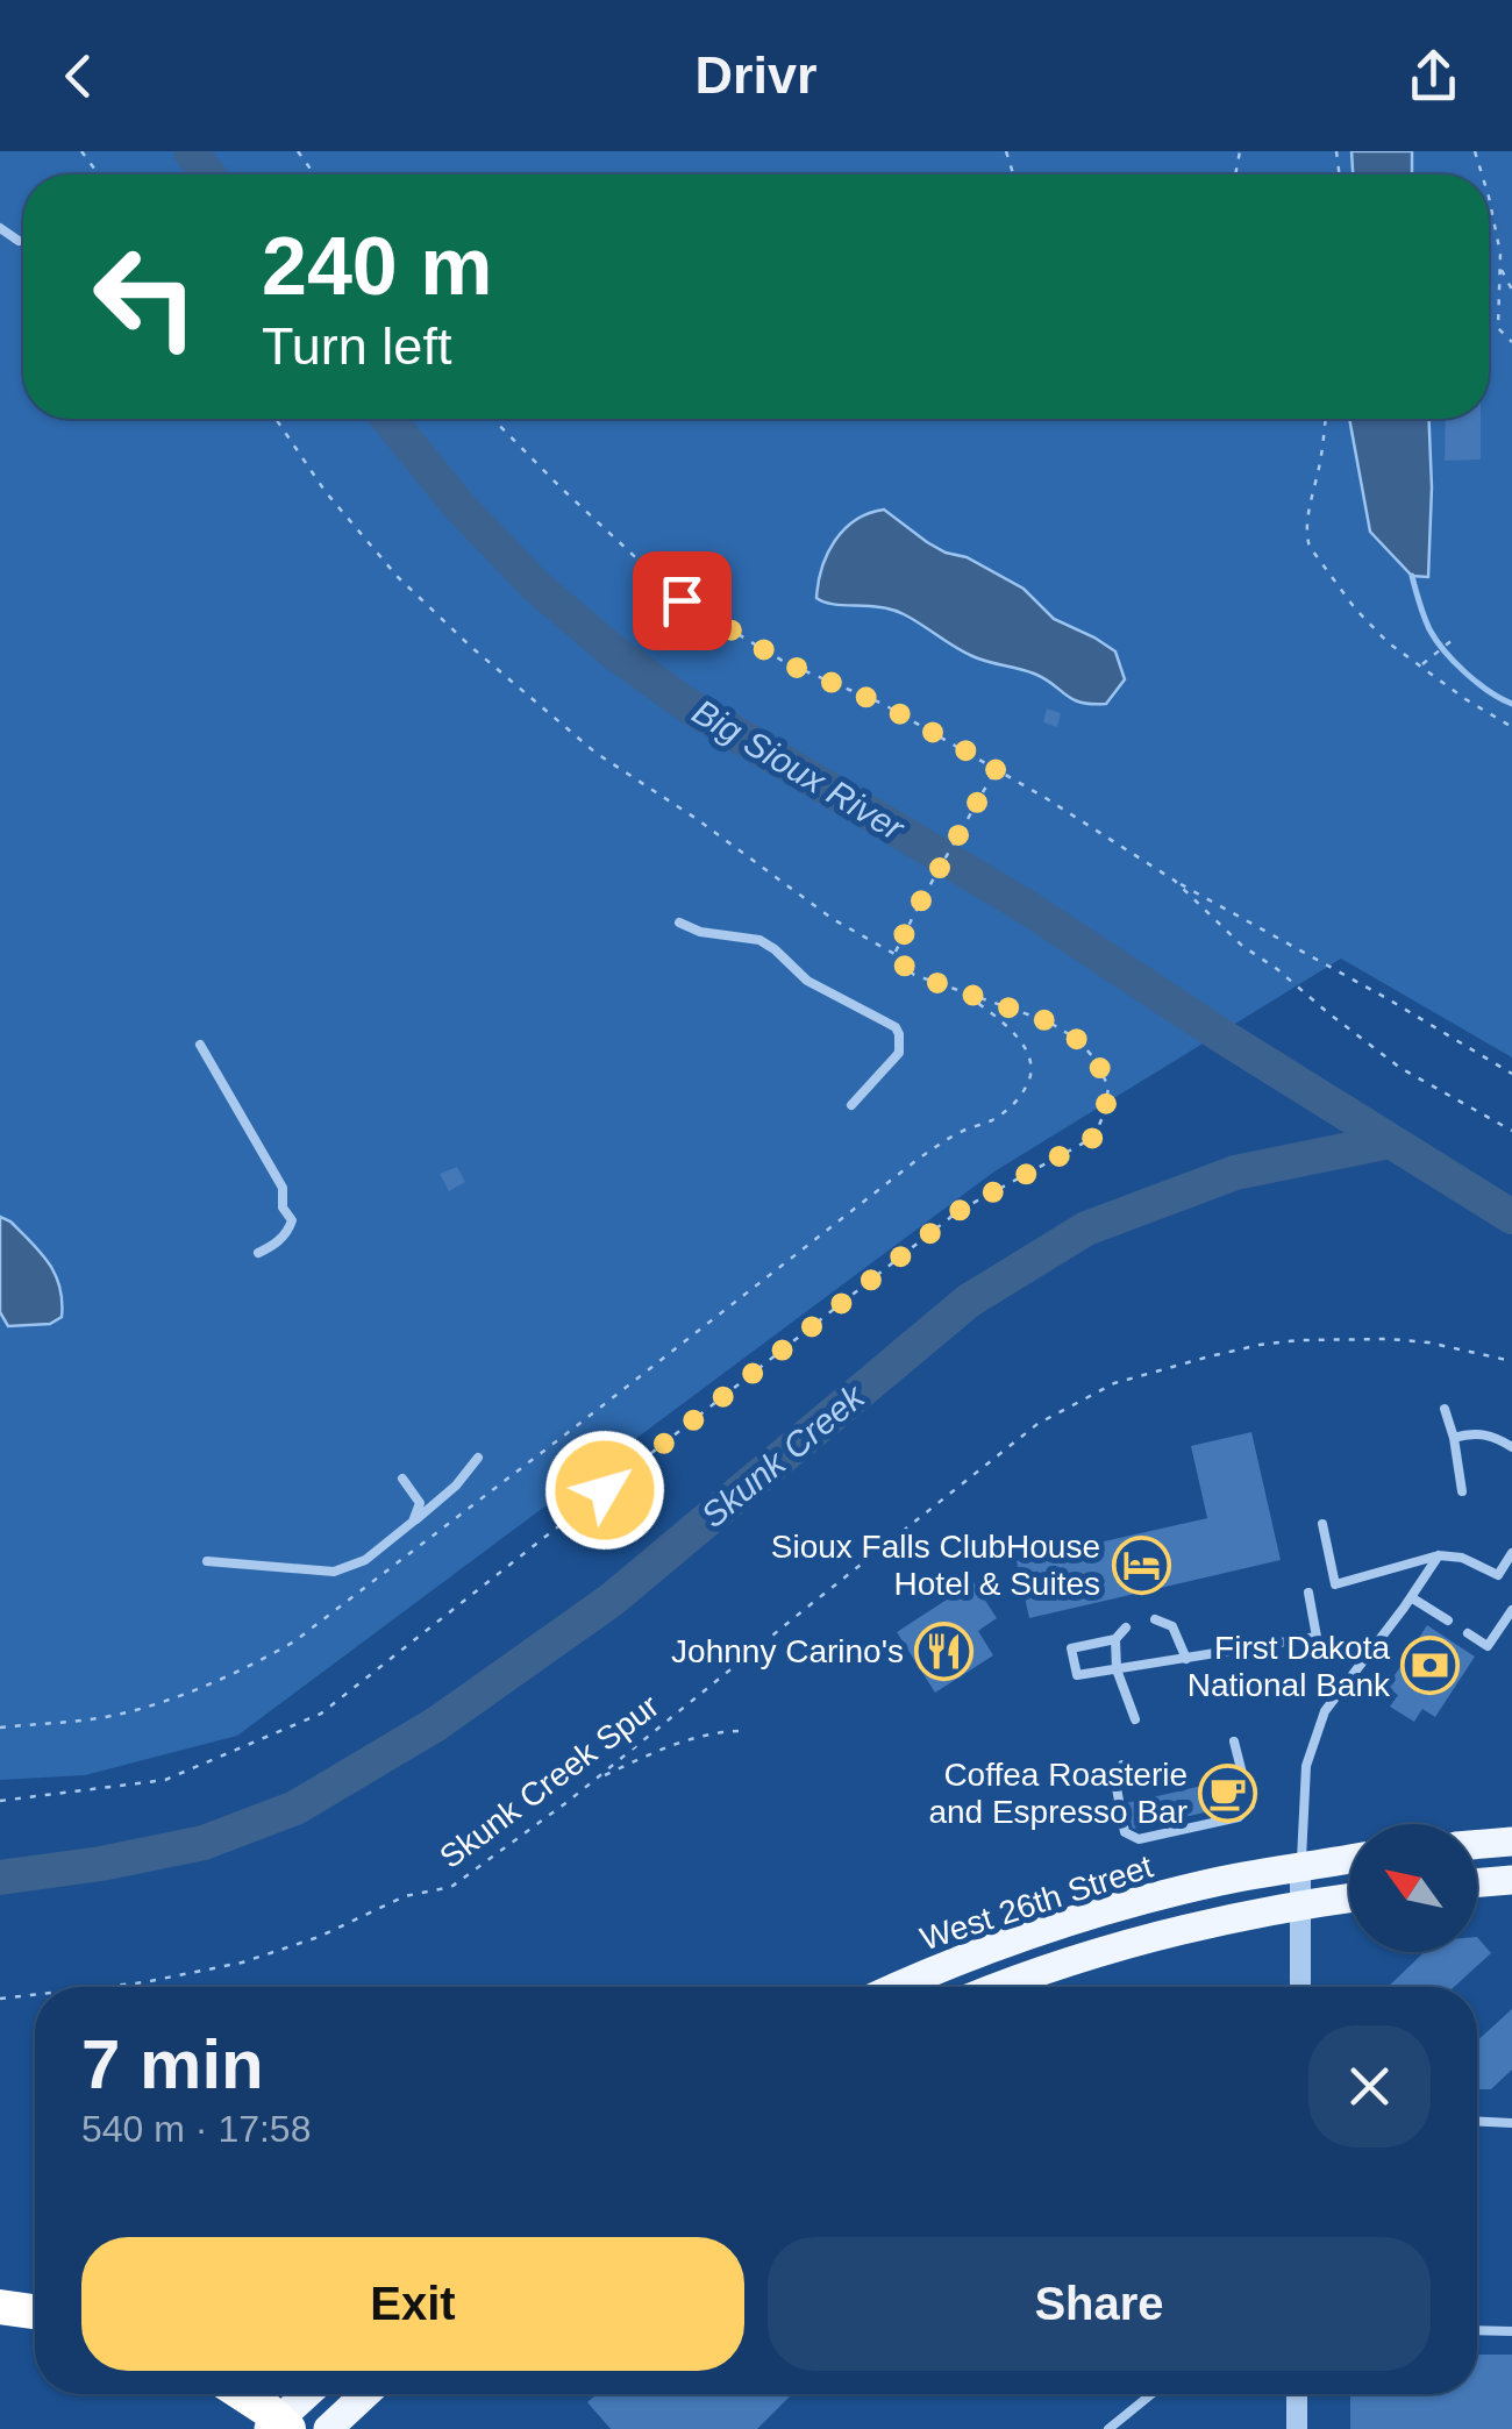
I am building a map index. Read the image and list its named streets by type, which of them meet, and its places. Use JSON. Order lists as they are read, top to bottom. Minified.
{"streets":{"main road":["West 26th Street"],"path":["Skunk Creek Spur"]},"water":["Big Sioux River","Skunk Creek"],"places":{"hotel":["Sioux Falls ClubHouse Hotel & Suites"],"restaurant":["Johnny Carino's"],"bank":["First Dakota National Bank"],"cafe":["Coffea Roasterie and Espresso Bar"]},"north":"top left","page":{"header":"Drivr","turn":["240 m","Turn left"],"heading":["7 min","540 m · 17:58"],"buttons":["Exit","Share"]}}
